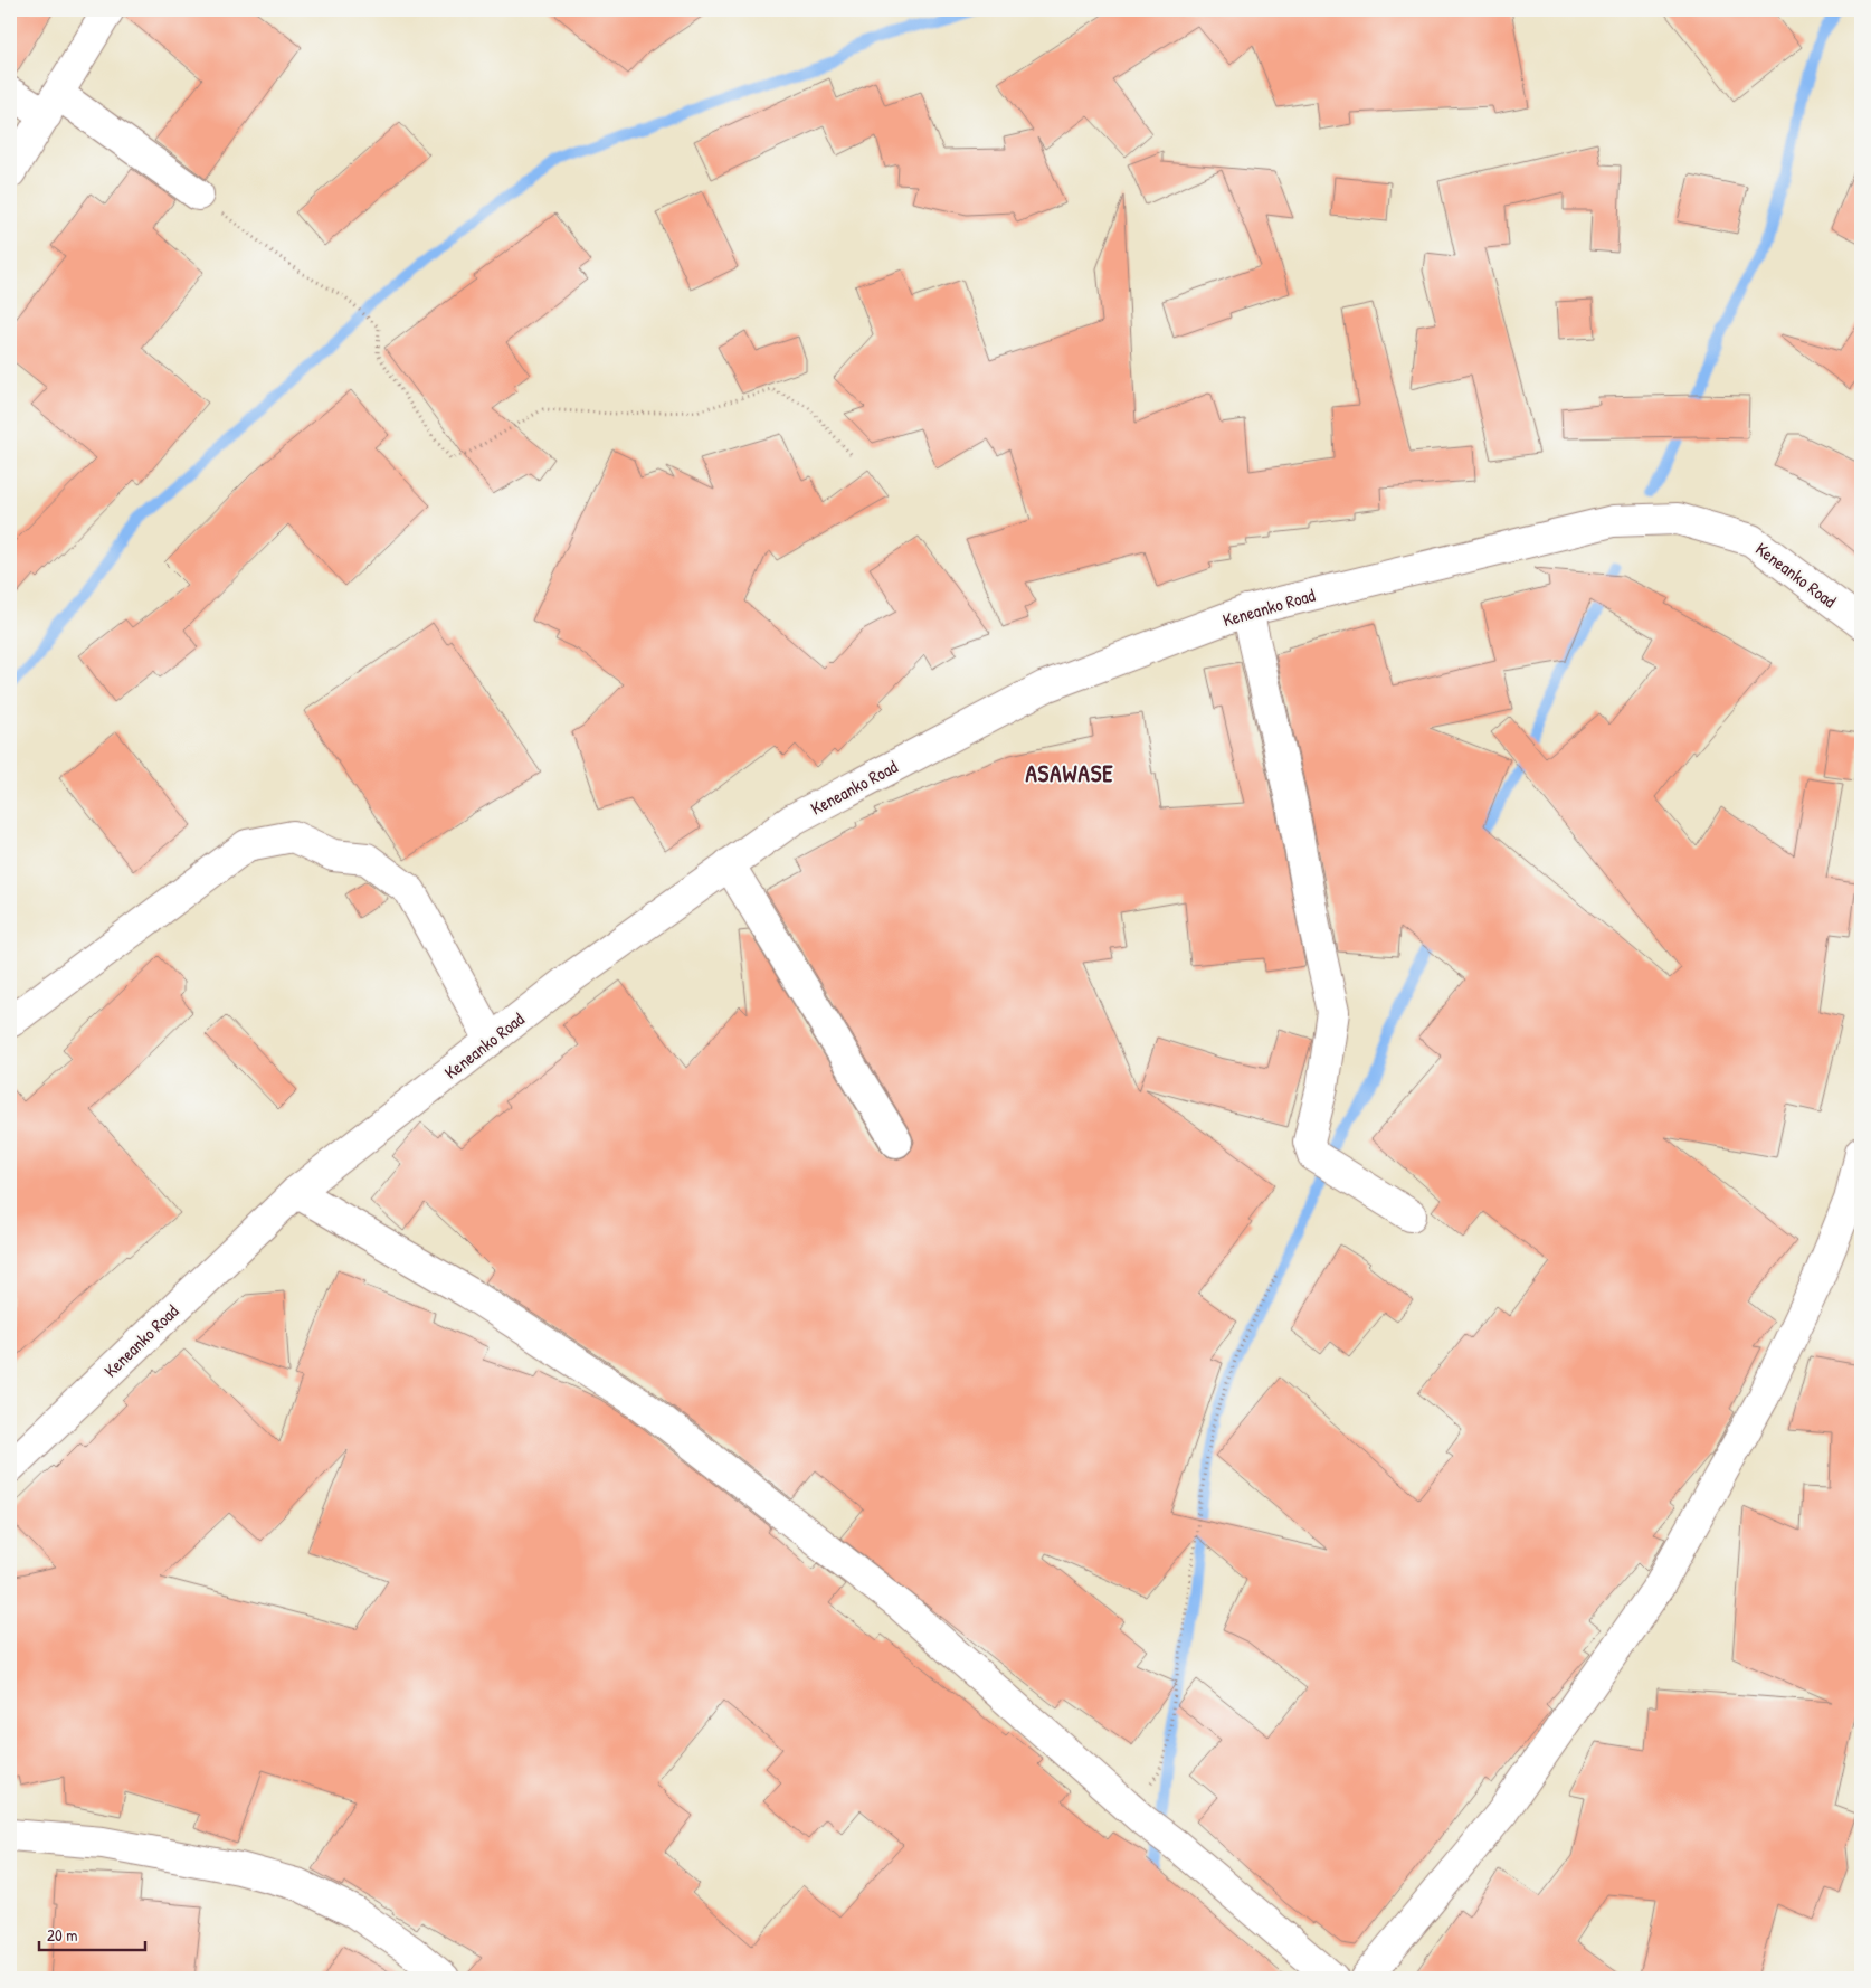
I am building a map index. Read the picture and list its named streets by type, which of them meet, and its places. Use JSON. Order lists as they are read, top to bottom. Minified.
{"streets":{"street":["Keneanko Road"]},"districts":["ASAWASE"],"scale_bar":"20 m"}
